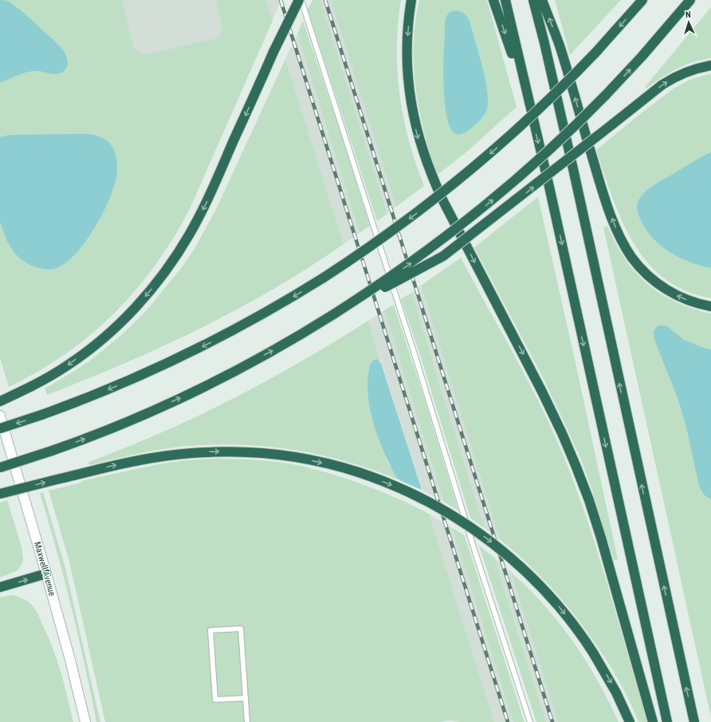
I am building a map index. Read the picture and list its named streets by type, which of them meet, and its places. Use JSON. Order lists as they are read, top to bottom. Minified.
{"streets":{"main road":["Maxwell Avenue"]},"north":"top"}
